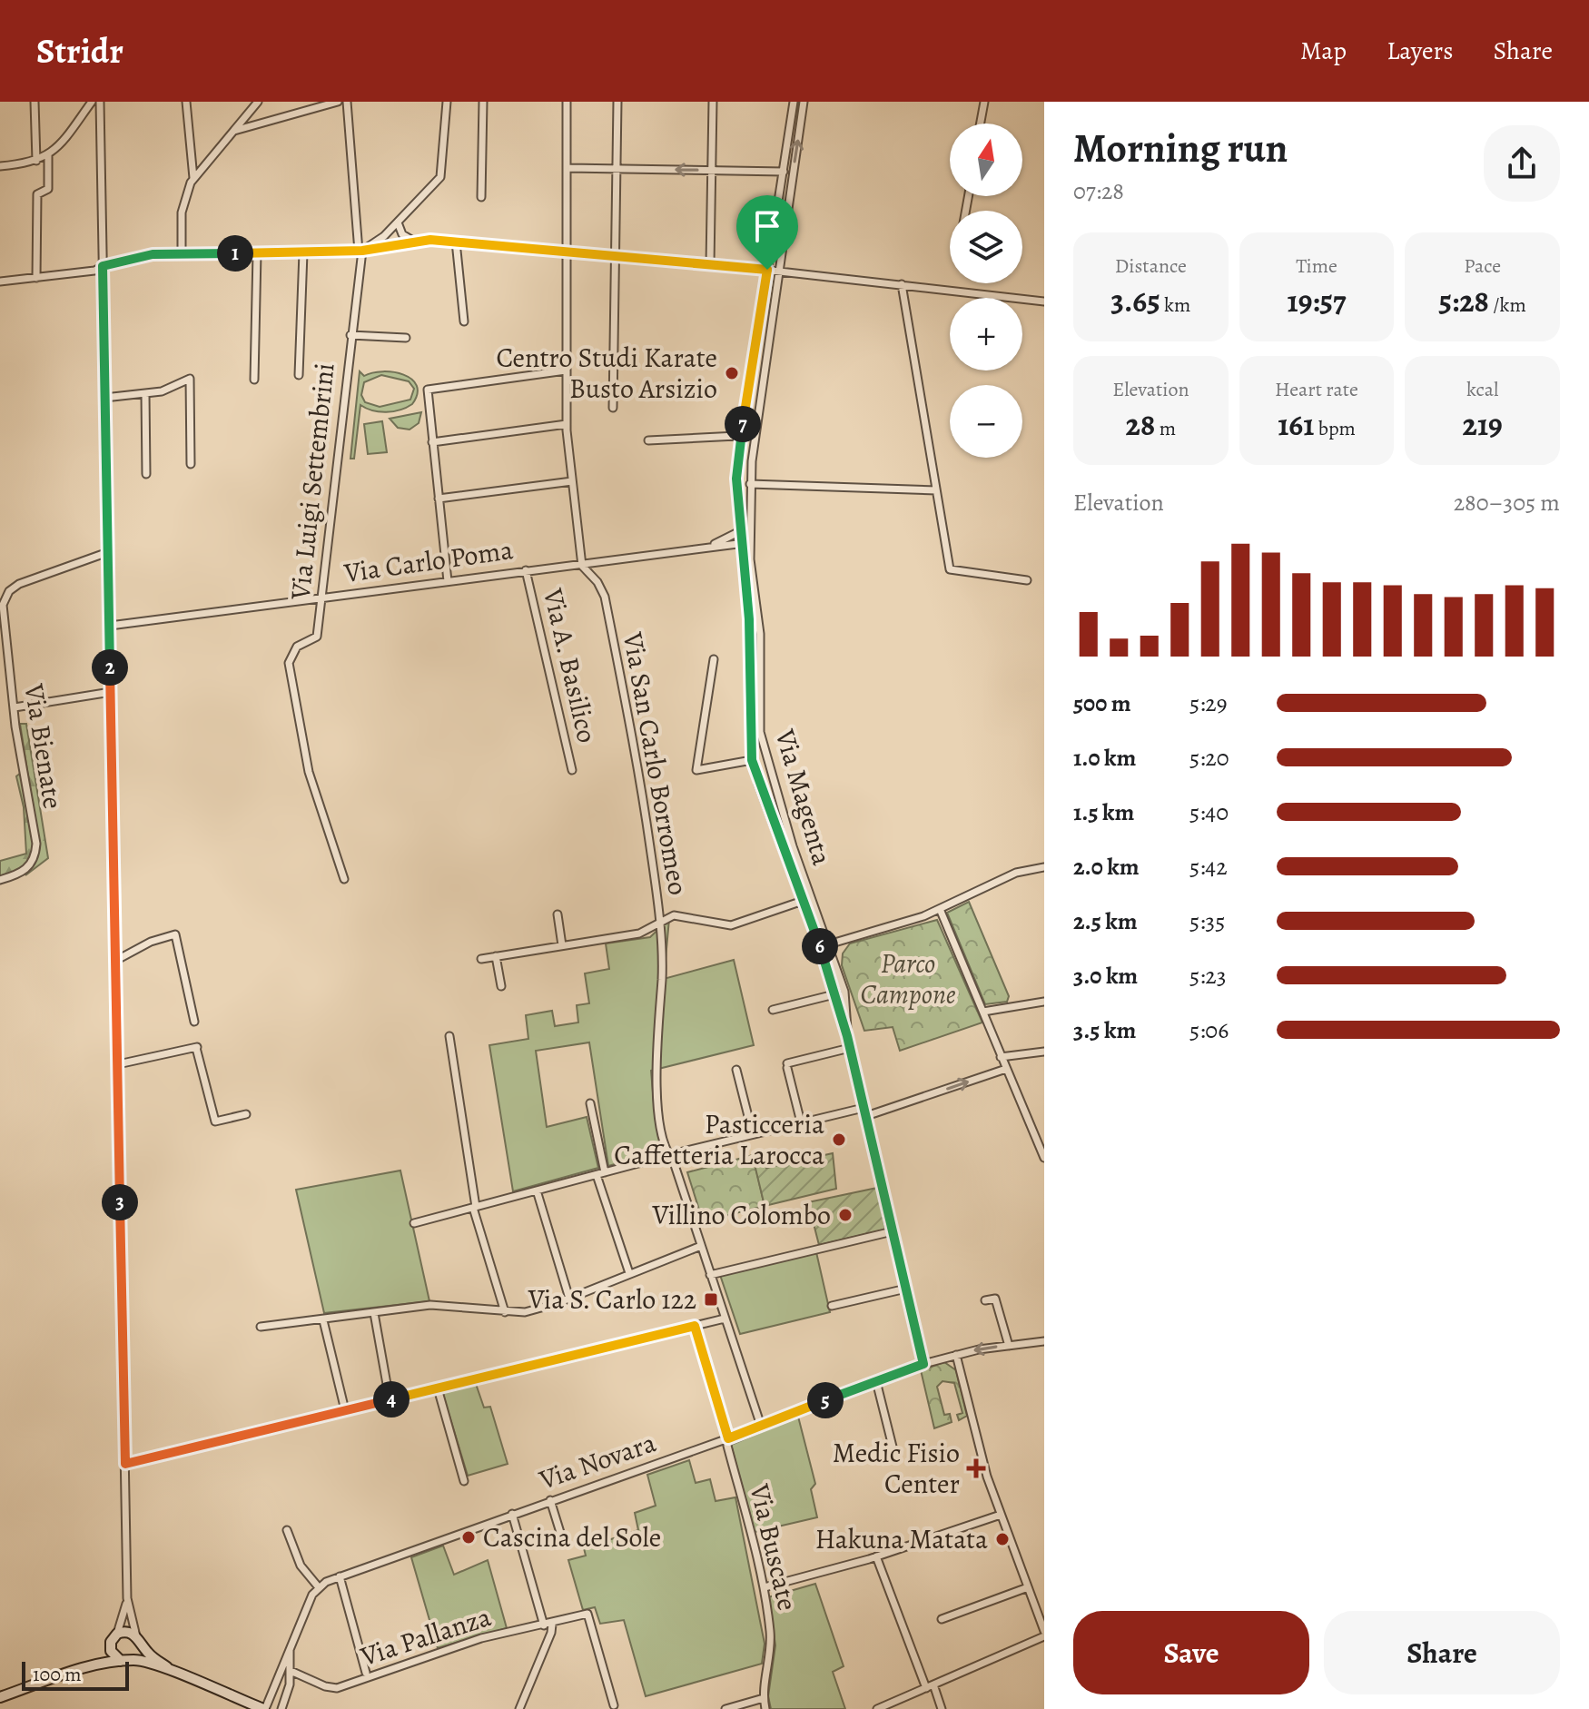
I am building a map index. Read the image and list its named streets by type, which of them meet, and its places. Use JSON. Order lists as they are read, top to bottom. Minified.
{"streets":{"street":["Via Luigi Settembrini","Via Carlo Poma","Via A. Basilico","Via Bienate","Via San Carlo Borromeo","Via Magenta","Via Novara","Via Buscate","Via Pallanza"]},"crossings":[["Via Luigi Settembrini","Via Carlo Poma"],["Via Carlo Poma","Via A. Basilico"],["Via Carlo Poma","Via San Carlo Borromeo"],["Via San Carlo Borromeo","Via Magenta"],["Via San Carlo Borromeo","Via Novara"],["Via Magenta","Via Novara"],["Via Novara","Via Buscate"]],"parks":["Parco Campone"],"places":{"other":["Centro Studi Karate Busto Arsizio","Pasticceria Caffetteria Larocca","Villino Colombo","Cascina del Sole","Hakuna Matata"],"transit":["Via S. Carlo 122"],"health":["Medic Fisio Center"]},"scale_bar":"100 m","north":"top","page":{"header":"Stridr","nav":["Map","Layers","Share"],"heading":["Morning run","07:28"],"map_buttons":["+","−"],"stats":[["Distance","3.65 km"],["Time","19:57"],["Pace","5:28 /km"],["Elevation","28 m"],["Heart rate","161 bpm"],["kcal","219"]],"pins":["1","7","2","6","3","4","5"],"chart":["Elevation","280–305 m"],"list":[{"name":"500 m","note":"5:29"},{"name":"1.0 km","note":"5:20"},{"name":"1.5 km","note":"5:40"},{"name":"2.0 km","note":"5:42"},{"name":"2.5 km","note":"5:35"},{"name":"3.0 km","note":"5:23"},{"name":"3.5 km","note":"5:06"}],"buttons":["Save","Share"],"scale":"100 m"}}
